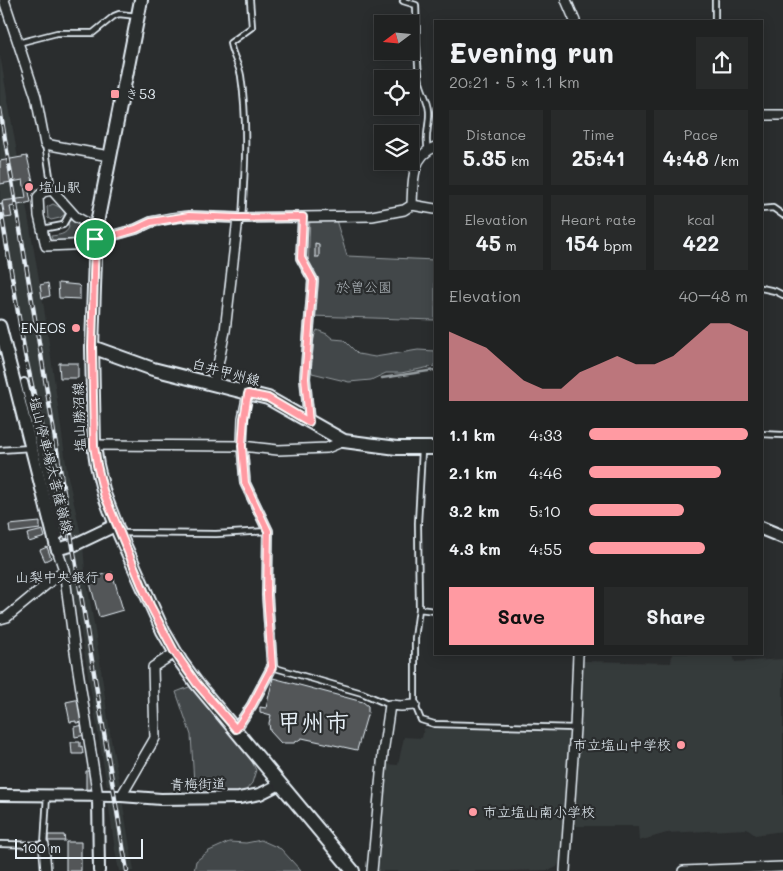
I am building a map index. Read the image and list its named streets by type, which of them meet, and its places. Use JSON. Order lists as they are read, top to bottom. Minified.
{"streets":{"main road":["白井甲州線","塩山勝沼線","塩山停車場大菩薩嶺線"],"street":["青梅街道"]},"crossings":[["白井甲州線","塩山勝沼線"],["塩山勝沼線","塩山停車場大菩薩嶺線"],["塩山勝沼線","青梅街道"]],"districts":["甲州市"],"parks":["於曽公園"],"places":{"transit":["き53"],"other":["塩山駅","ENEOS","山梨中央銀行","市立塩山中学校","市立塩山南小学校"]},"scale_bar":"100 m","north":"left","page":{"heading":["Evening run","20:21 · 5 × 1.1 km"],"stats":[["Distance","5.35 km"],["Time","25:41"],["Pace","4:48 /km"],["Elevation","45 m"],["Heart rate","154 bpm"],["kcal","422"]],"chart":["Elevation","40–48 m"],"list":[{"name":"1.1 km","note":"4:33"},{"name":"2.1 km","note":"4:46"},{"name":"3.2 km","note":"5:10"},{"name":"4.3 km","note":"4:55"}],"buttons":["Save","Share"],"scale":"100 m"}}
